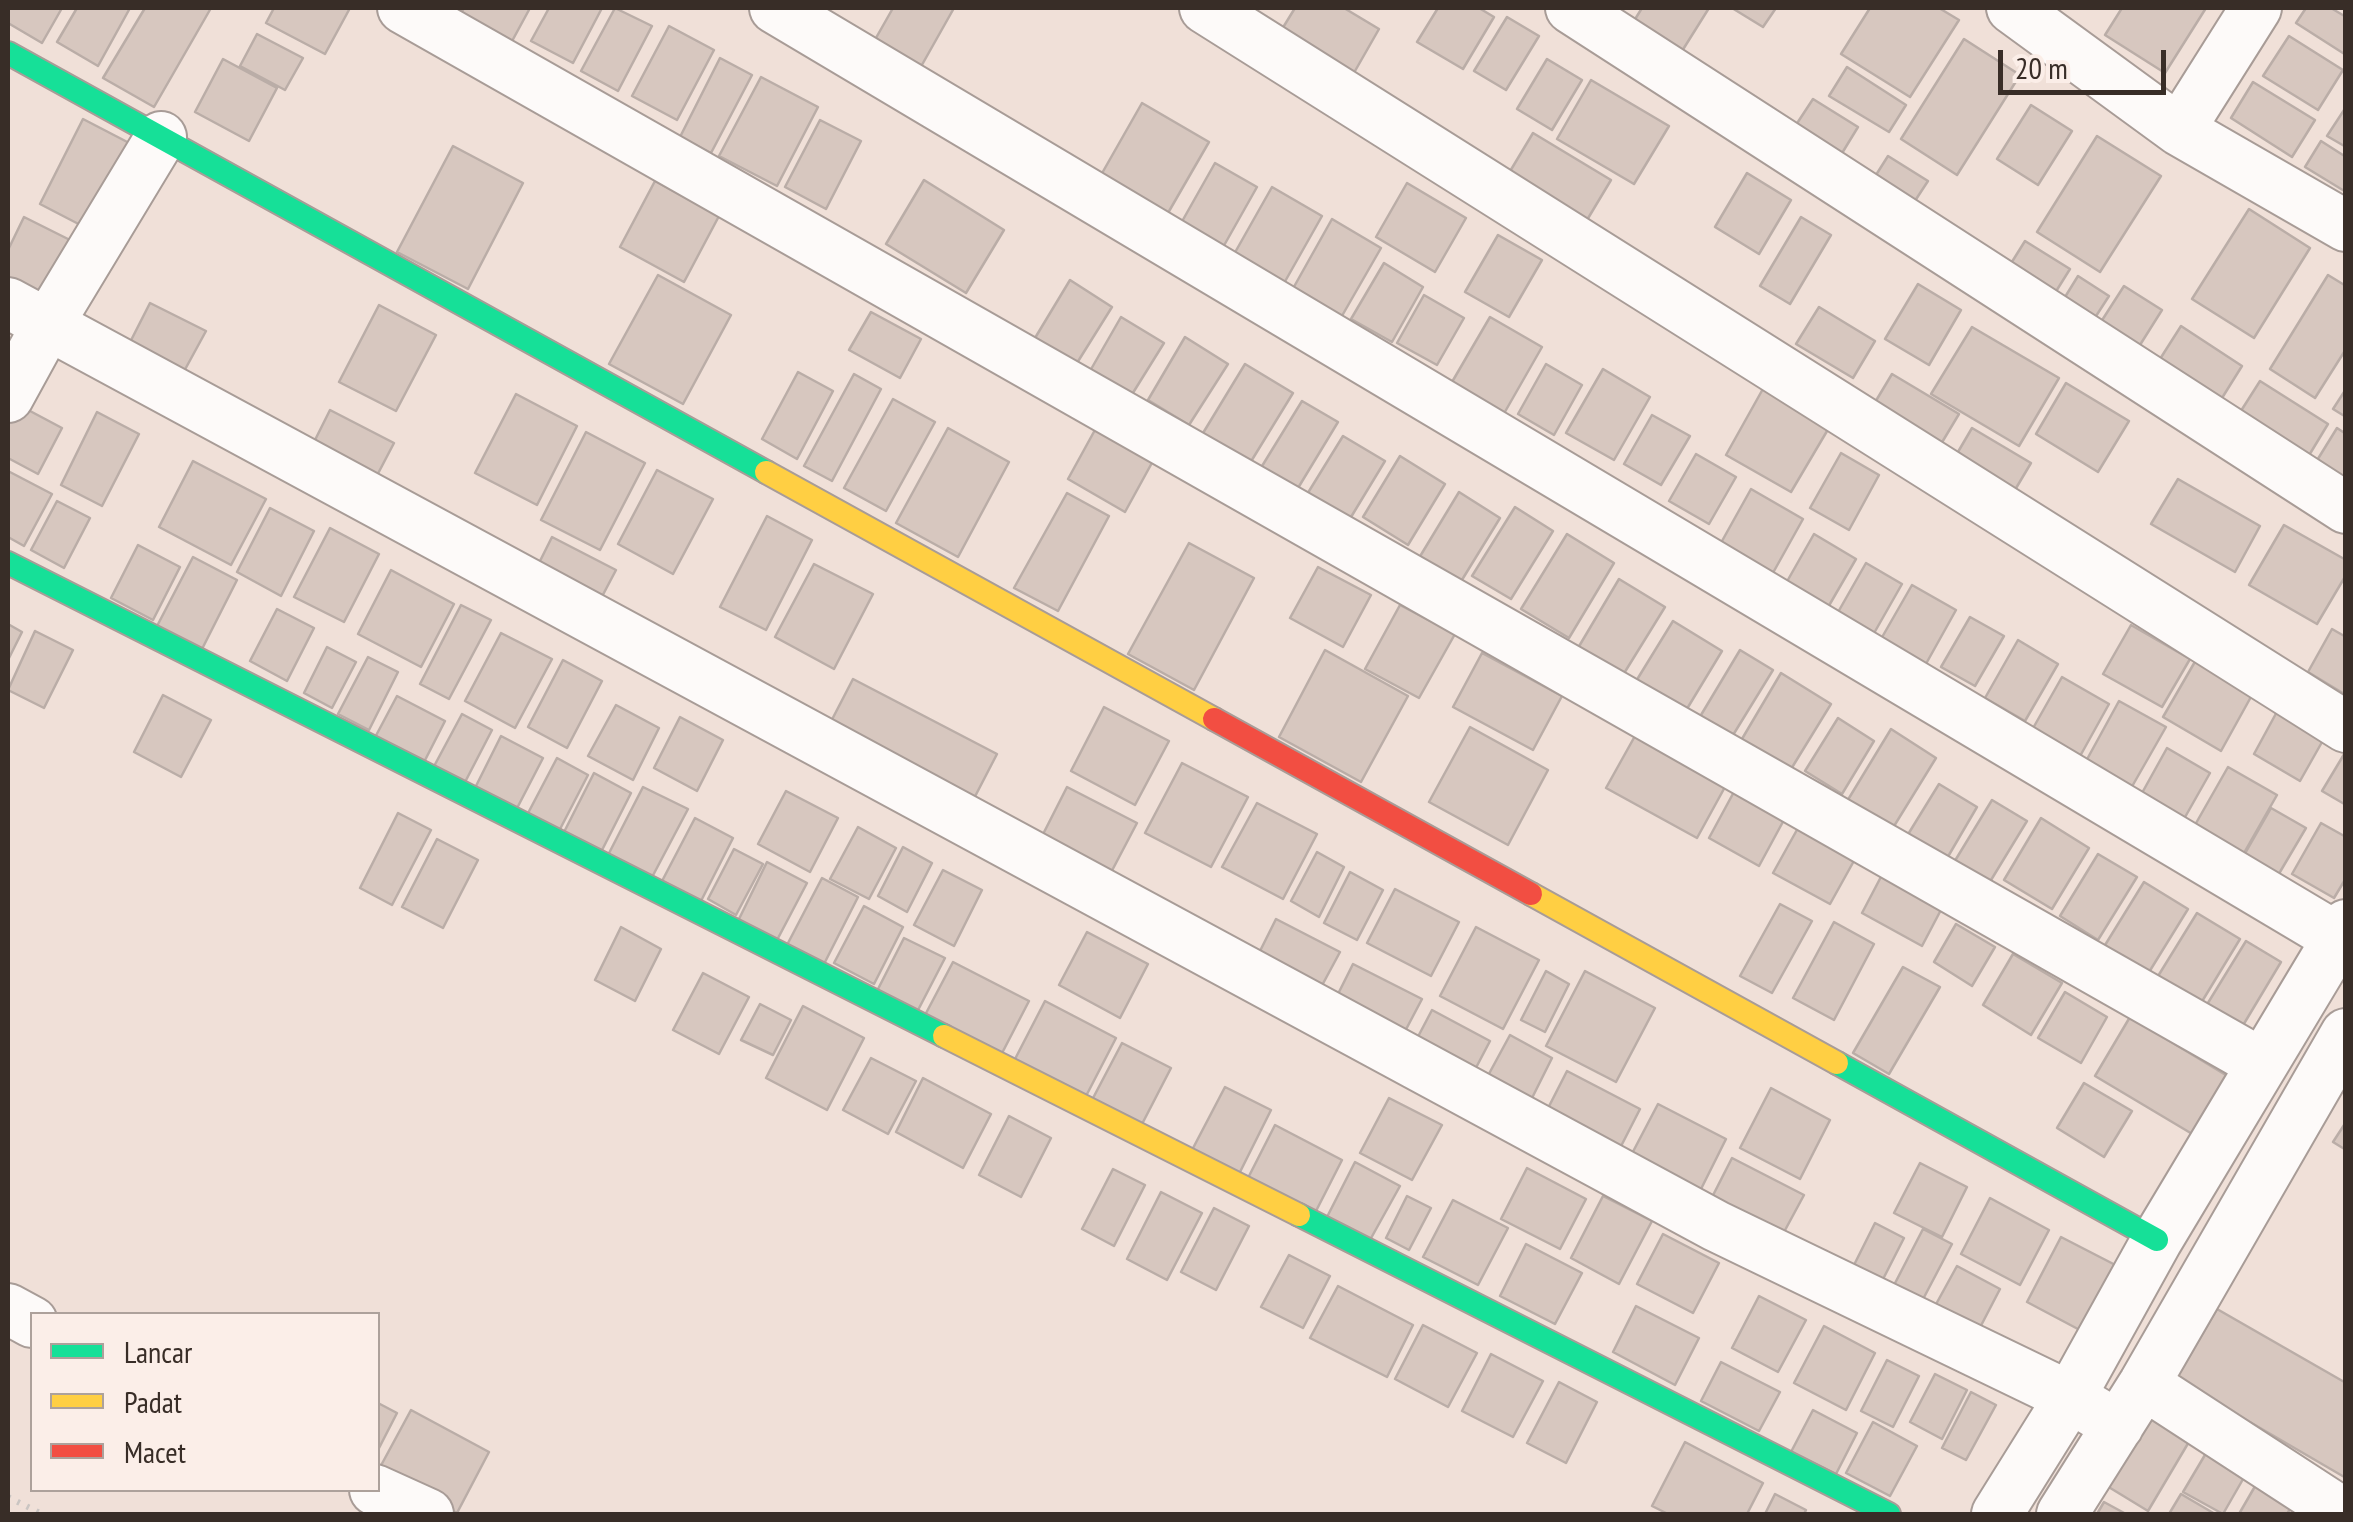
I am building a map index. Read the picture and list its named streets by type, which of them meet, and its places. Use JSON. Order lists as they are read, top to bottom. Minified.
{"legend":["Lancar","Padat","Macet"],"scale_bar":"20 m"}
